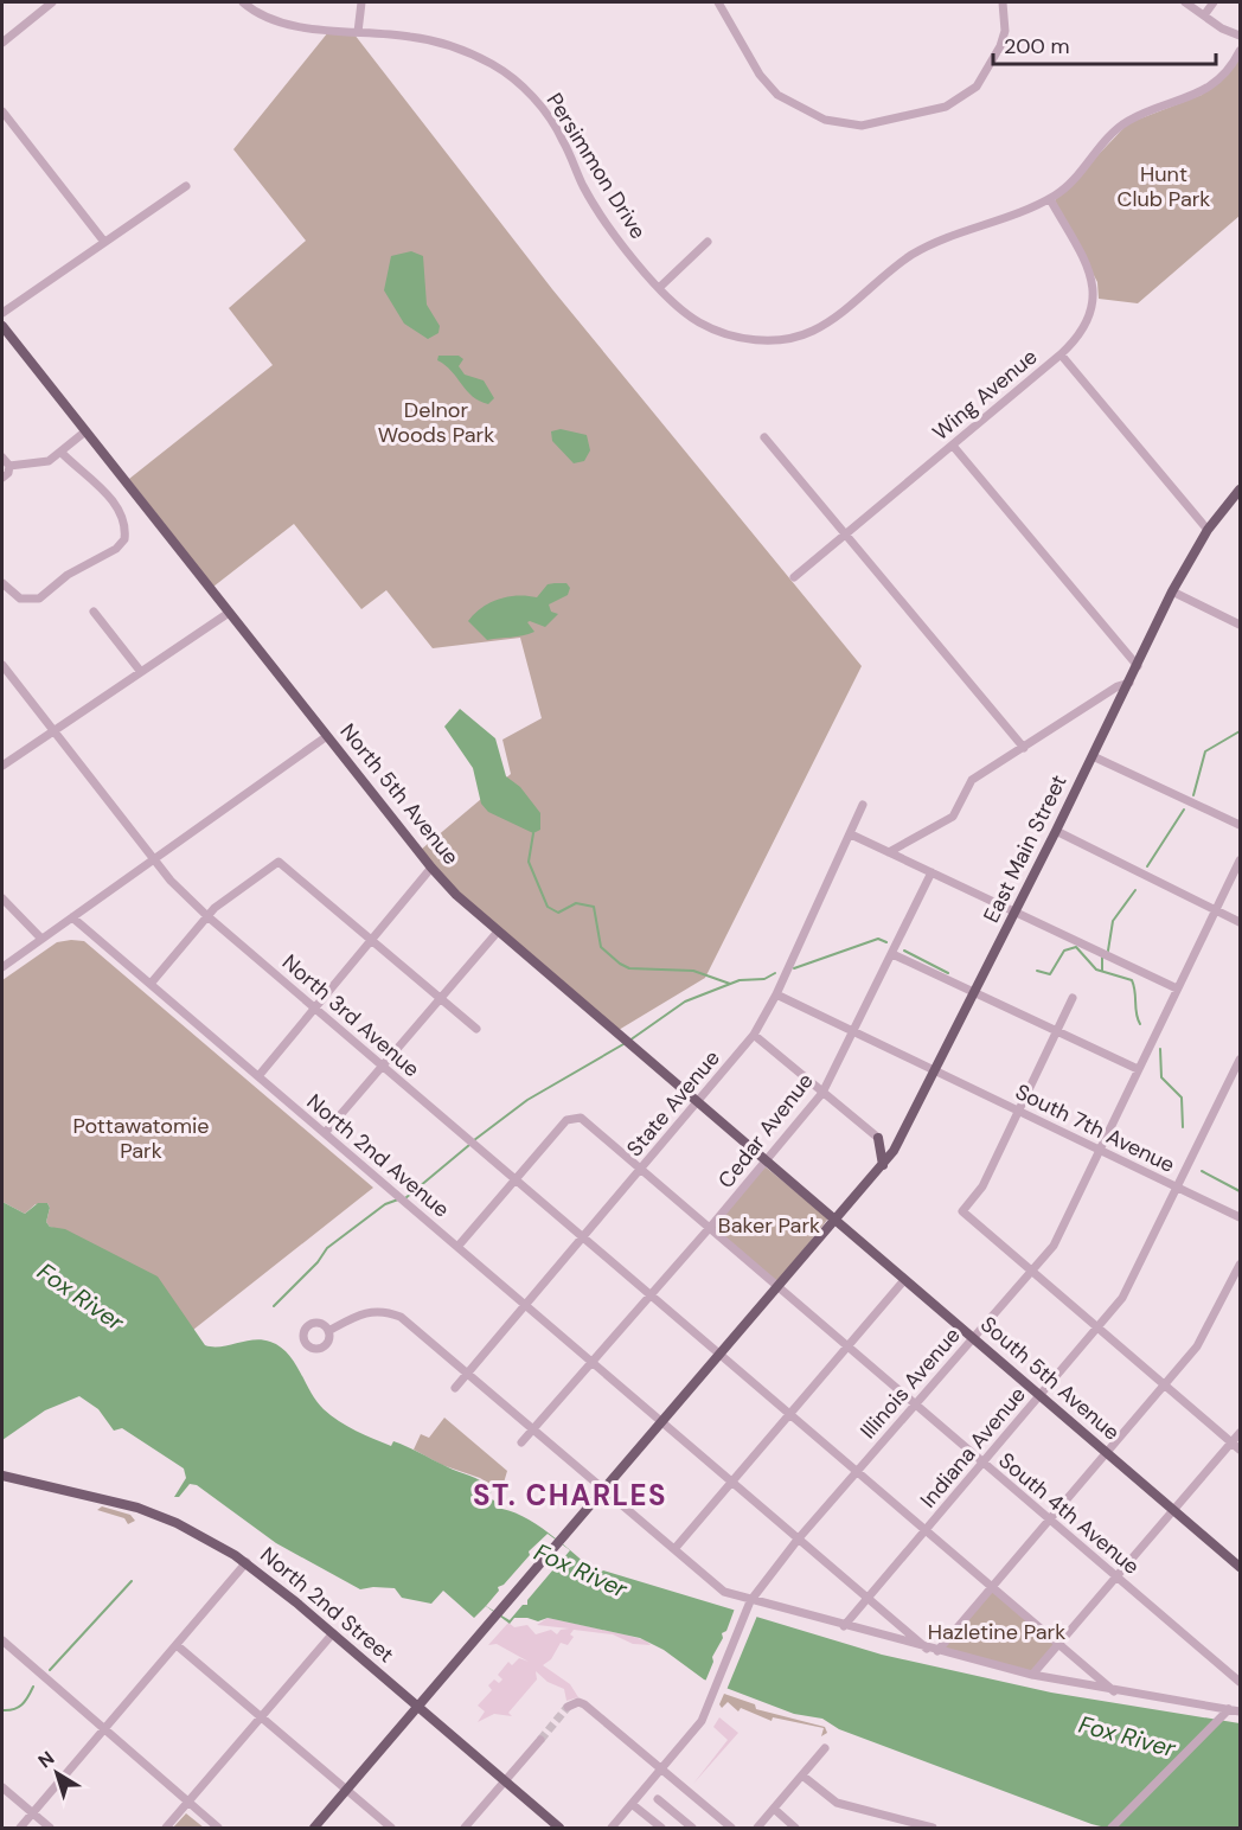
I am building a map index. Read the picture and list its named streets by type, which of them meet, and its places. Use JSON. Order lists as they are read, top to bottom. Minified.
{"streets":{"main road":["North 5th Avenue","East Main Street","South 5th Avenue","North 2nd Street"],"street":["Persimmon Drive","Wing Avenue","North 3rd Avenue","State Avenue","South 7th Avenue","Cedar Avenue","North 2nd Avenue","Illinois Avenue","Indiana Avenue","South 4th Avenue"]},"crossings":[["Persimmon Drive","Wing Avenue"],["North 5th Avenue","East Main Street"],["North 5th Avenue","State Avenue"],["North 5th Avenue","Cedar Avenue"],["North 5th Avenue","South 5th Avenue"],["East Main Street","North 3rd Avenue"],["East Main Street","South 7th Avenue"],["East Main Street","North 2nd Avenue"],["East Main Street","South 5th Avenue"],["East Main Street","South 4th Avenue"],["East Main Street","North 2nd Street"],["North 3rd Avenue","State Avenue"],["North 3rd Avenue","Cedar Avenue"],["North 3rd Avenue","Illinois Avenue"],["North 3rd Avenue","Indiana Avenue"],["North 3rd Avenue","South 4th Avenue"],["State Avenue","South 7th Avenue"],["State Avenue","North 2nd Avenue"],["State Avenue","South 4th Avenue"],["South 7th Avenue","Cedar Avenue"],["South 7th Avenue","Illinois Avenue"],["South 7th Avenue","Indiana Avenue"],["Cedar Avenue","North 2nd Avenue"],["Cedar Avenue","South 4th Avenue"],["North 2nd Avenue","Illinois Avenue"],["North 2nd Avenue","Indiana Avenue"],["South 5th Avenue","Illinois Avenue"],["South 5th Avenue","Indiana Avenue"],["Illinois Avenue","South 4th Avenue"],["Indiana Avenue","South 4th Avenue"]],"districts":["ST. CHARLES"],"water":["Fox River"],"parks":["Hunt Club Park","Delnor Woods Park","Pottawatomie Park","Baker Park","Hazletine Park"],"scale_bar":"200 m","north":"top left"}
